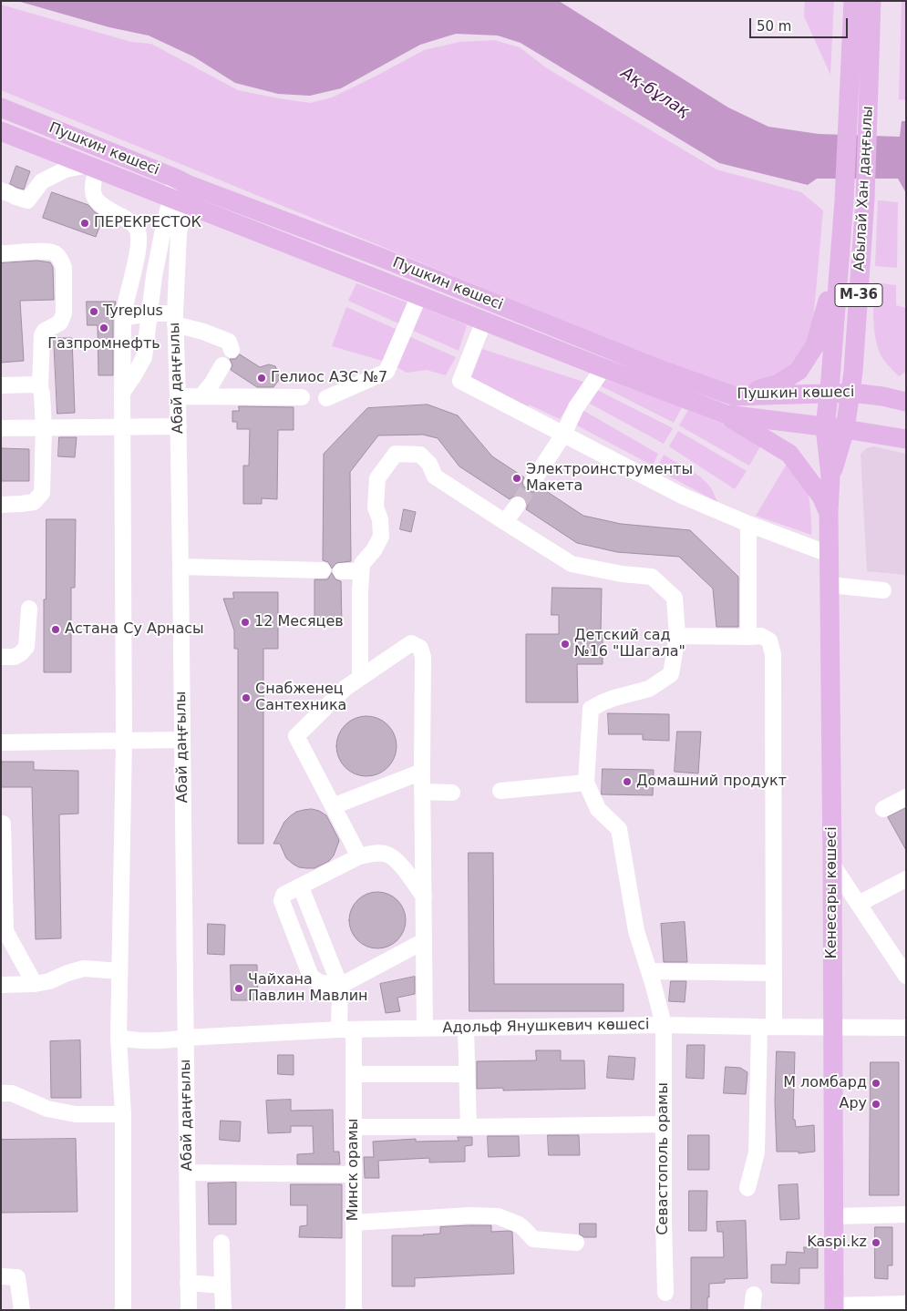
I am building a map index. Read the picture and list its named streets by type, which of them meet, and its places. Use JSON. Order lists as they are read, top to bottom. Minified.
{"streets":{"main road":["Пушкин көшесі","Абылай Хан даңғылы","M-36","Кенесары көшесі"],"street":["Абай даңғылы","Адольф Янушкевич көшесі","Севастополь орамы","Минск орамы"]},"crossings":[["Пушкин көшесі","Абылай Хан даңғылы"],["Пушкин көшесі","Абай даңғылы"],["Пушкин көшесі","Кенесары көшесі"],["Абылай Хан даңғылы","Кенесары көшесі"],["Абай даңғылы","Адольф Янушкевич көшесі"],["Кенесары көшесі","Адольф Янушкевич көшесі"],["Адольф Янушкевич көшесі","Севастополь орамы"],["Адольф Янушкевич көшесі","Минск орамы"]],"water":["Ақ-бұлақ"],"places":["ПЕРЕКРЕСТОК","Tyreplus","Газпромнефть","Гелиос АЗС №7","Электроинструменты Макета","12 Месяцев","Астана Су Арнасы","Детский сад №16 \"Шагала\"","Снабженец Сантехника","Домашний продукт","Чайхана Павлин Мавлин","М ломбард","Ару","Kaspi.kz"],"scale_bar":"50 m"}
